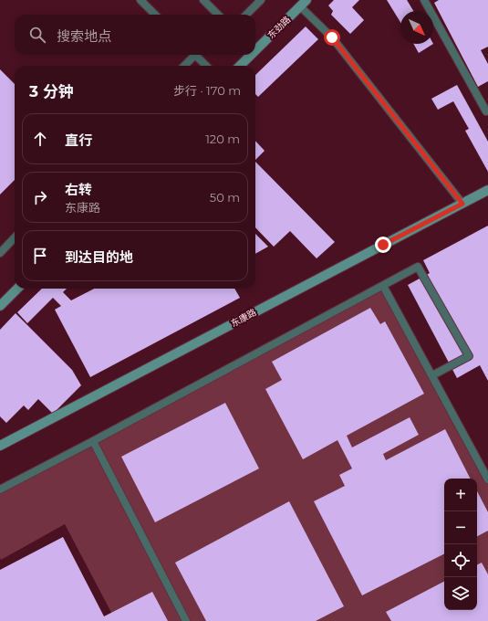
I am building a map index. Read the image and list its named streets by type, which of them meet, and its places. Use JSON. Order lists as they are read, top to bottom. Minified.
{"streets":{"street":["东劲路","东康路"]},"north":"bottom right","page":{"search":"搜索地点","heading":["3 分钟","步行 · 170 m"],"list":[["直行","120 m"],["右转","东康路","50 m"],"到达目的地"],"map_buttons":["+","−"]}}
